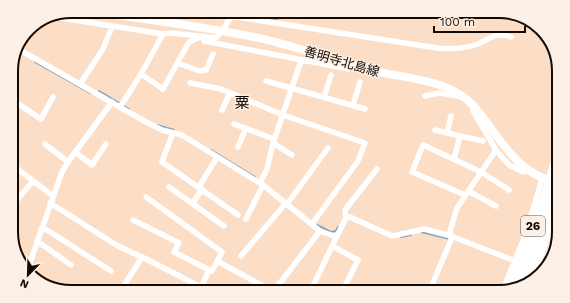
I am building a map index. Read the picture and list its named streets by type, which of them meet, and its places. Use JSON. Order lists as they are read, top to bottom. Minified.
{"streets":{"highway":["26"],"main road":["善明寺北島線"]},"districts":["粟"],"scale_bar":"100 m","north":"bottom left"}
